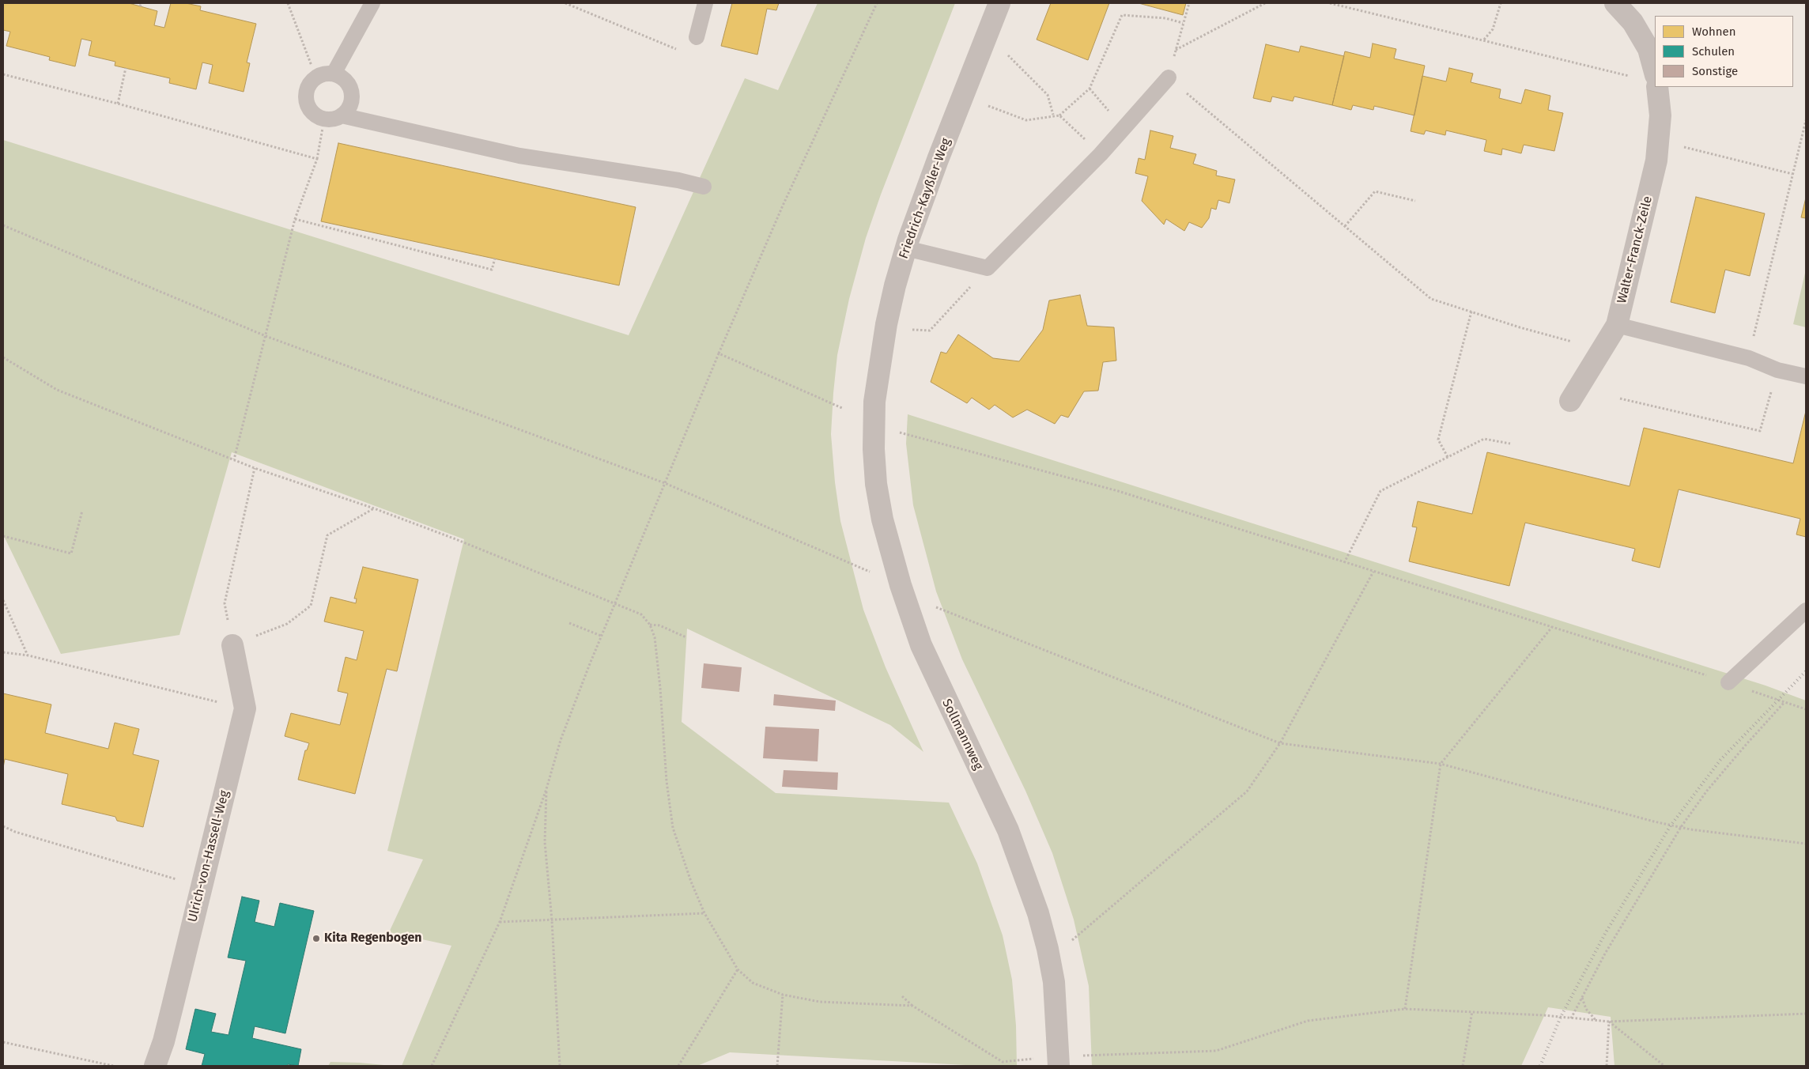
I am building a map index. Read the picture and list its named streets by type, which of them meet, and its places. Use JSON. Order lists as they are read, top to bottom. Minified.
{"streets":{"street":["Friedrich-Kayßler-Weg","Walter-Franck-Zeile","Sollmannweg","Ulrich-von-Hassell-Weg"]},"crossings":[["Friedrich-Kayßler-Weg","Sollmannweg"]],"places":["Kita Regenbogen"],"legend":["Wohnen","Schulen","Sonstige"]}
